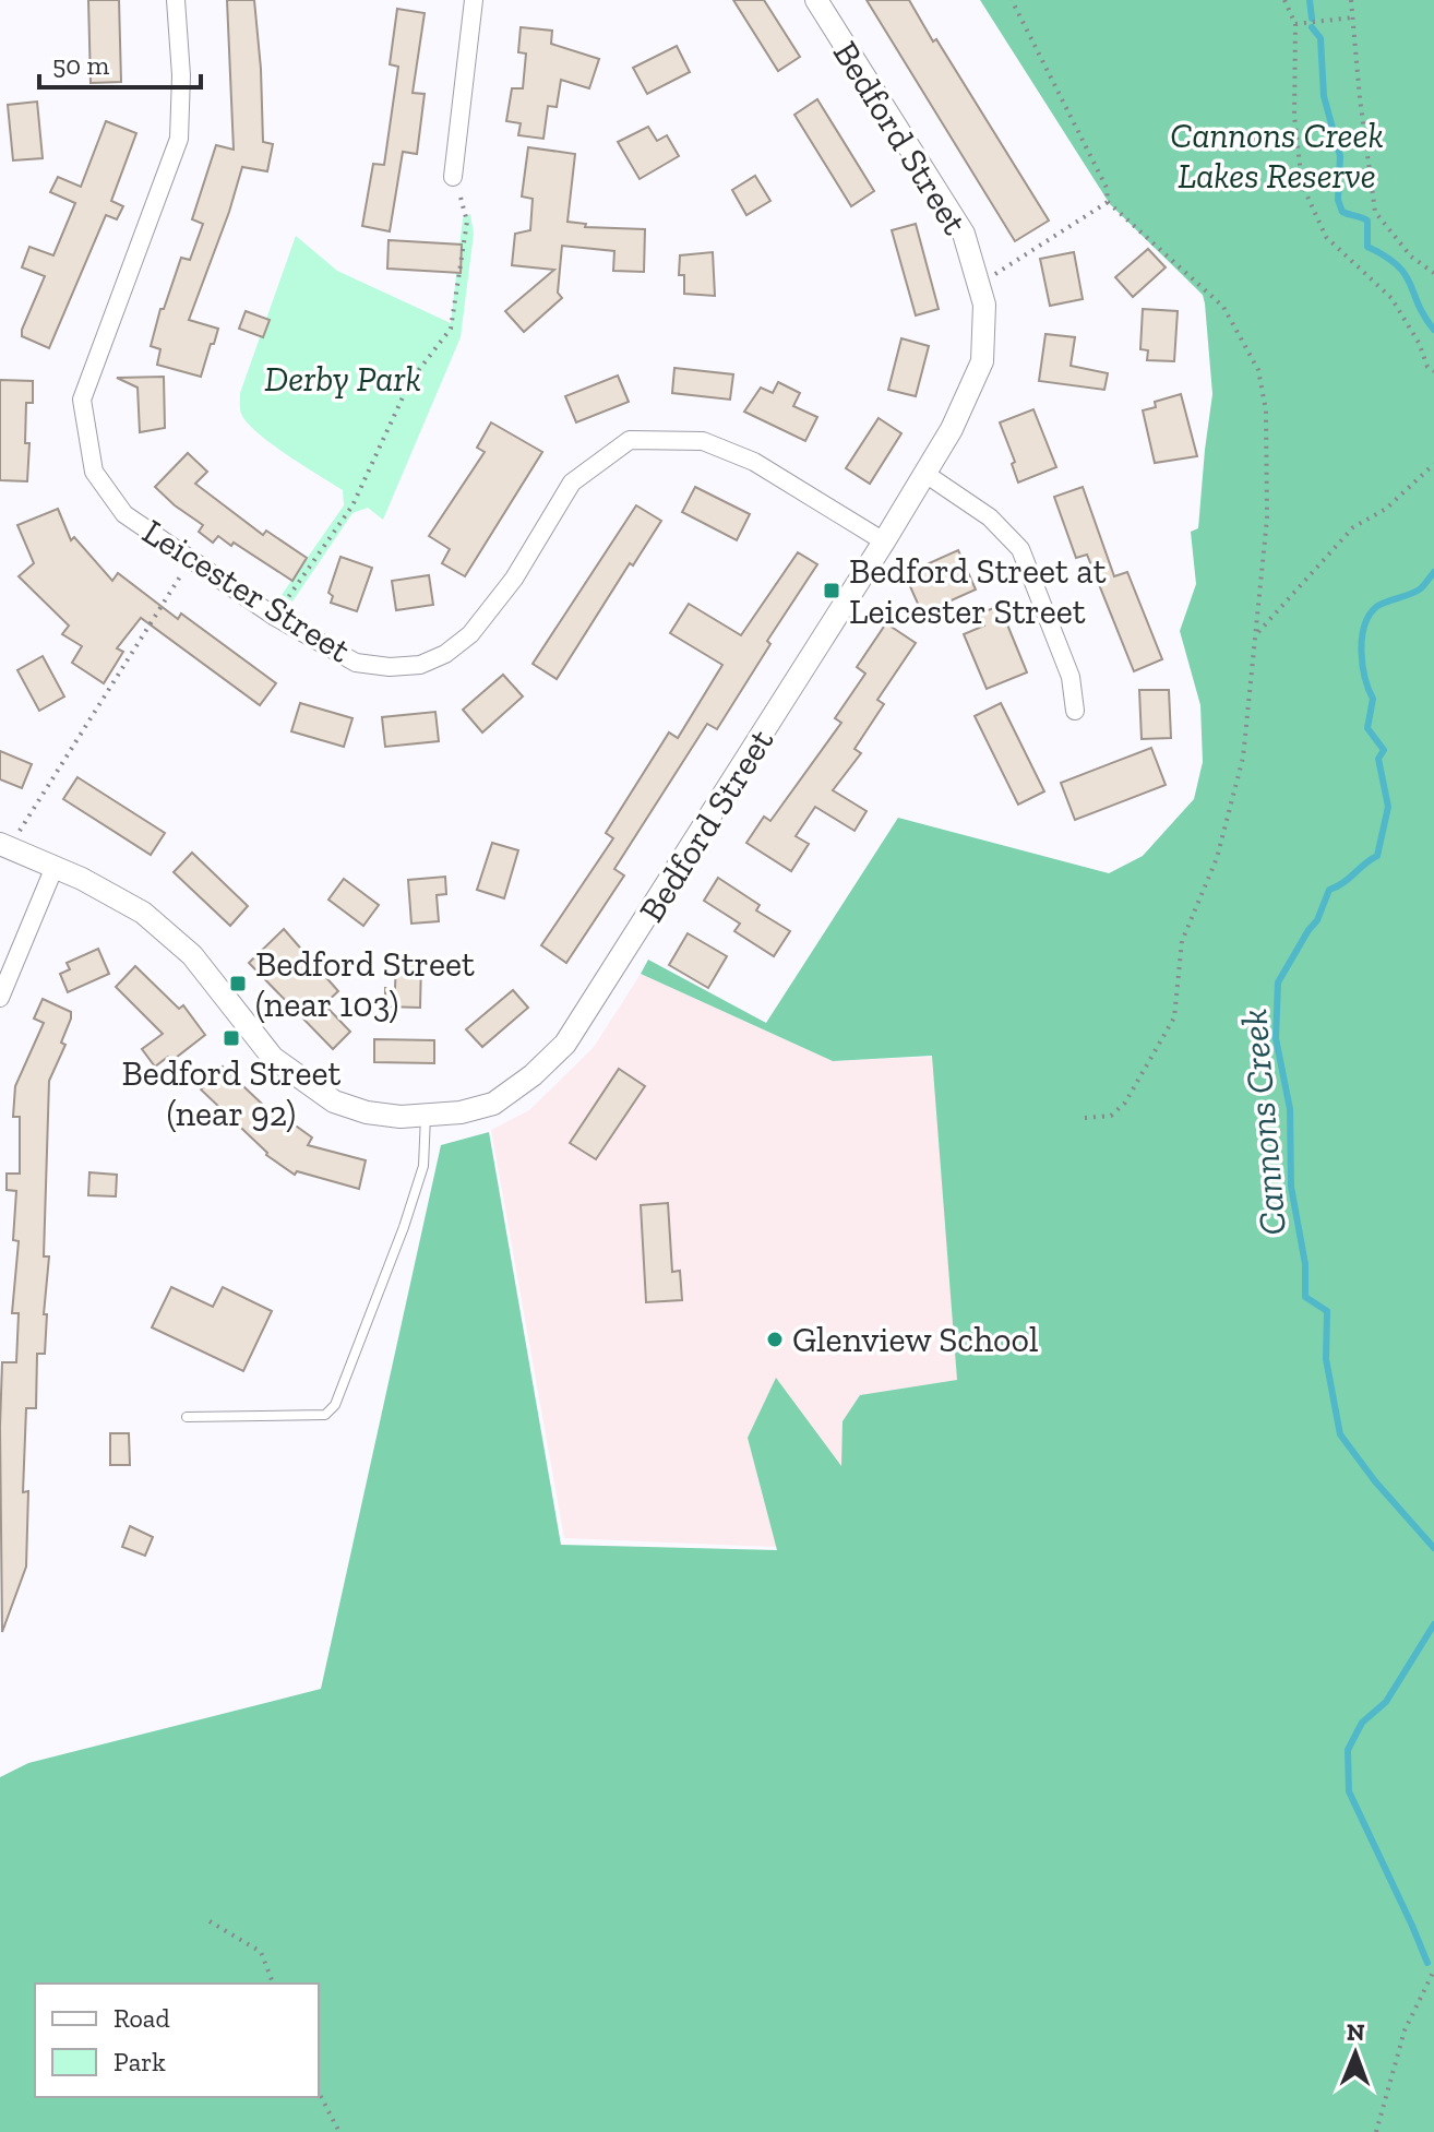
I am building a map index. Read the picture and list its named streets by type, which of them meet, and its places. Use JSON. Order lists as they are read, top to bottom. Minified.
{"streets":{"street":["Bedford Street","Leicester Street"]},"crossings":[["Bedford Street","Leicester Street"]],"water":["Cannons Creek"],"parks":["Cannons Creek Lakes Reserve","Derby Park"],"places":{"transit":["Bedford Street at Leicester Street","Bedford Street (near 103)","Bedford Street (near 92)"],"other":["Glenview School"]},"legend":["Road","Park"],"scale_bar":"50 m","north":"top"}
